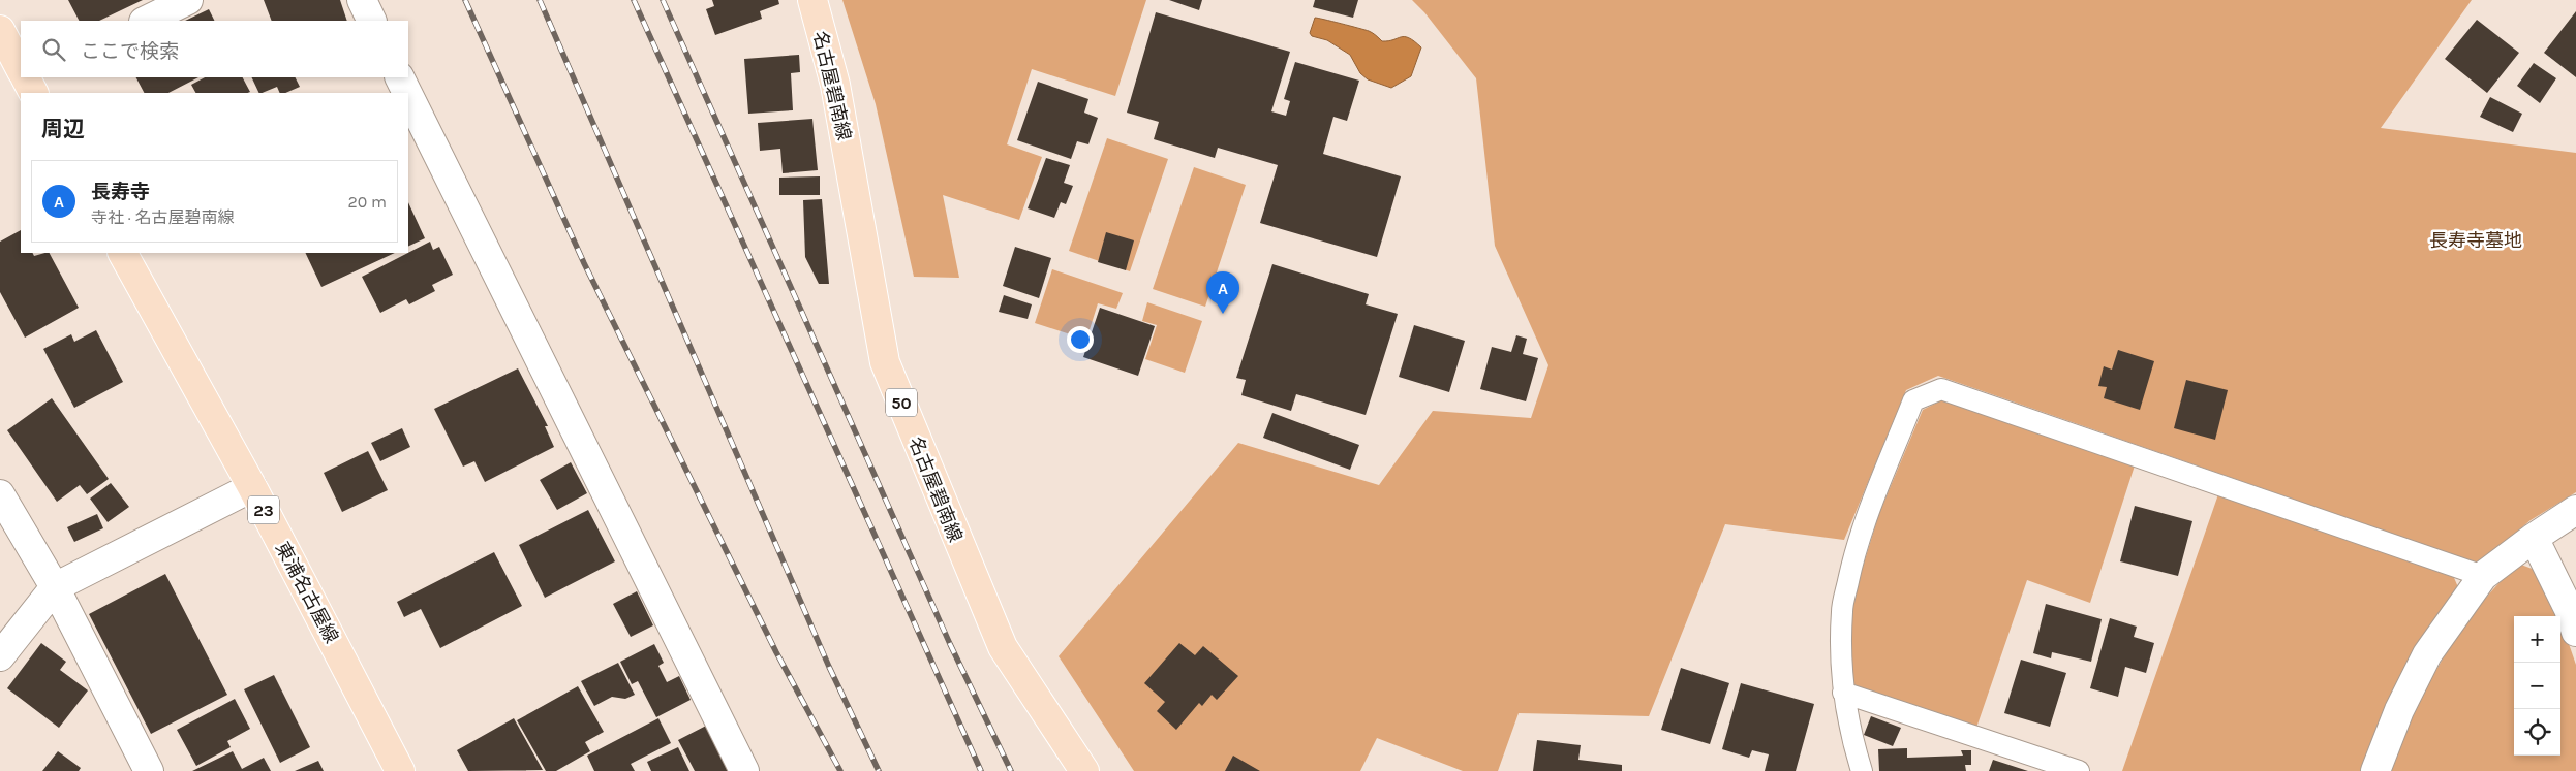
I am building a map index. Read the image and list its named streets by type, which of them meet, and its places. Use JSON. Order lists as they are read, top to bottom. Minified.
{"streets":{"main road":["名古屋碧南線","50","23","東浦名古屋線"]},"parks":["長寿寺墓地"],"page":{"search":"ここで検索","heading":"周辺","list":[{"mark":"A","name":"長寿寺","note":"寺社 · 名古屋碧南線","value":"20 m"}],"pins":"A","map_buttons":["+","−"]}}
